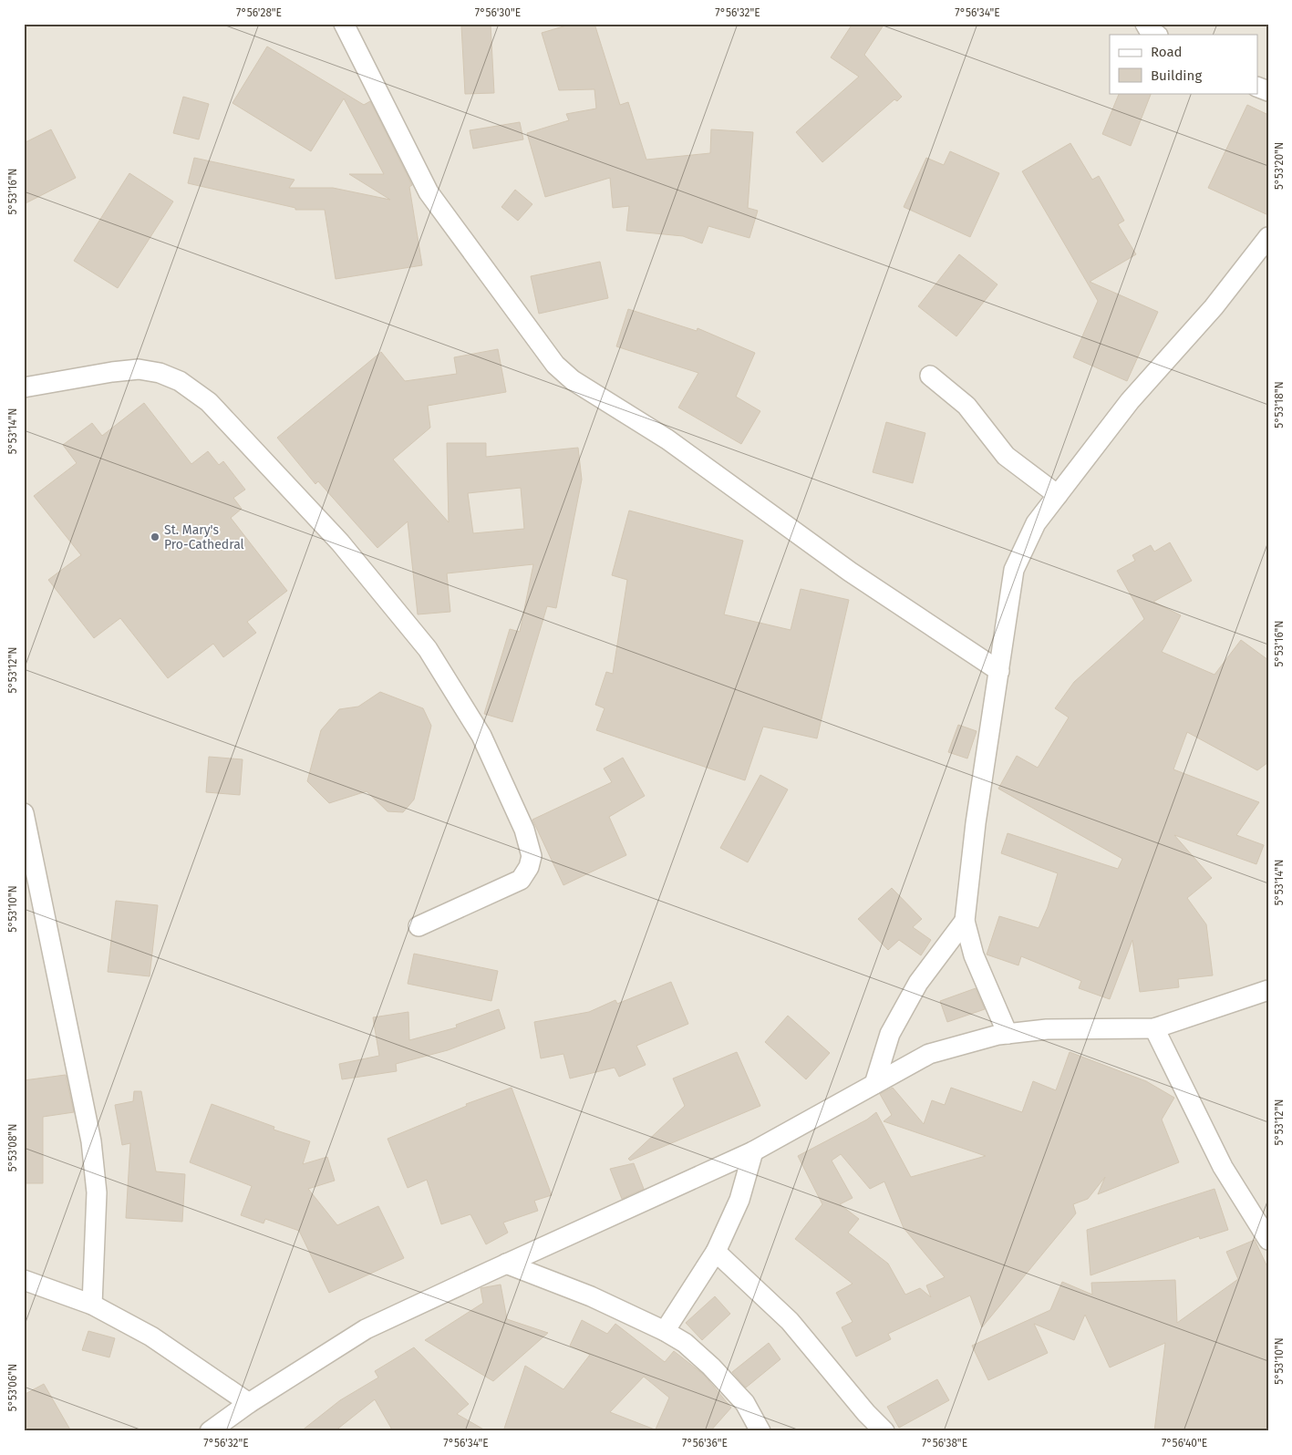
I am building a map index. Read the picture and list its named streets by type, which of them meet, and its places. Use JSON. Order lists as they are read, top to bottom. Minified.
{"places":["St. Mary's Pro-Cathedral"],"legend":["Road","Building"],"coordinates":["7°56'28\"E","7°56'30\"E","7°56'32\"E","7°56'34\"E","5°53'20\"N","5°53'16\"N","5°53'18\"N","5°53'14\"N","5°53'12\"N","5°53'10\"N","5°53'08\"N","5°53'06\"N","7°56'36\"E","7°56'38\"E","7°56'40\"E"]}
